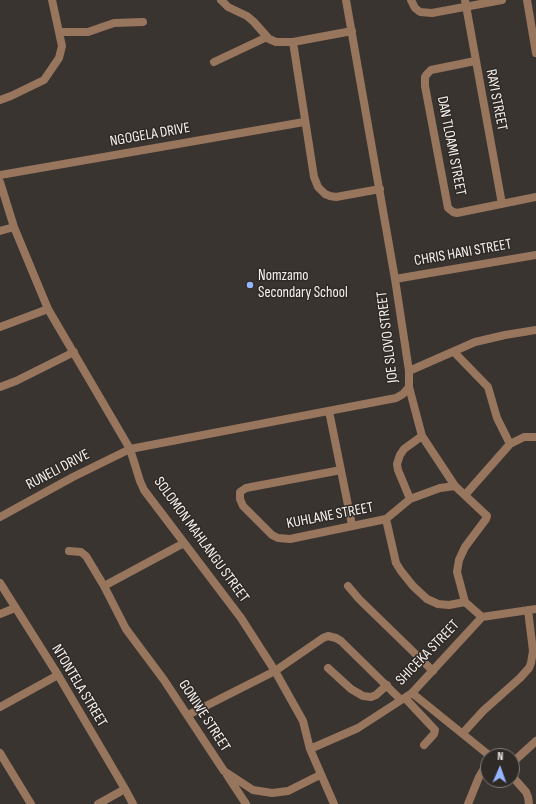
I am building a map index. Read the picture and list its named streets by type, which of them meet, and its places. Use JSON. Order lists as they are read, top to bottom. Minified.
{"streets":{"street":["RAYI STREET","NGOGELA DRIVE","DAN TLOAMI STREET","CHRIS HANI STREET","JOE SLOVO STREET","RUNELI DRIVE","KUHLANE STREET","SOLOMON MAHLANGU STREET","SHICEKA STREET","NTONTELA STREET","GONIWE STREET"]},"crossings":[["RAYI STREET","DAN TLOAMI STREET"],["CHRIS HANI STREET","JOE SLOVO STREET"],["JOE SLOVO STREET","RUNELI DRIVE"],["JOE SLOVO STREET","SOLOMON MAHLANGU STREET"],["RUNELI DRIVE","SOLOMON MAHLANGU STREET"],["SOLOMON MAHLANGU STREET","SHICEKA STREET"],["SOLOMON MAHLANGU STREET","GONIWE STREET"]],"places":["Nomzamo Secondary School"],"north":"top"}
